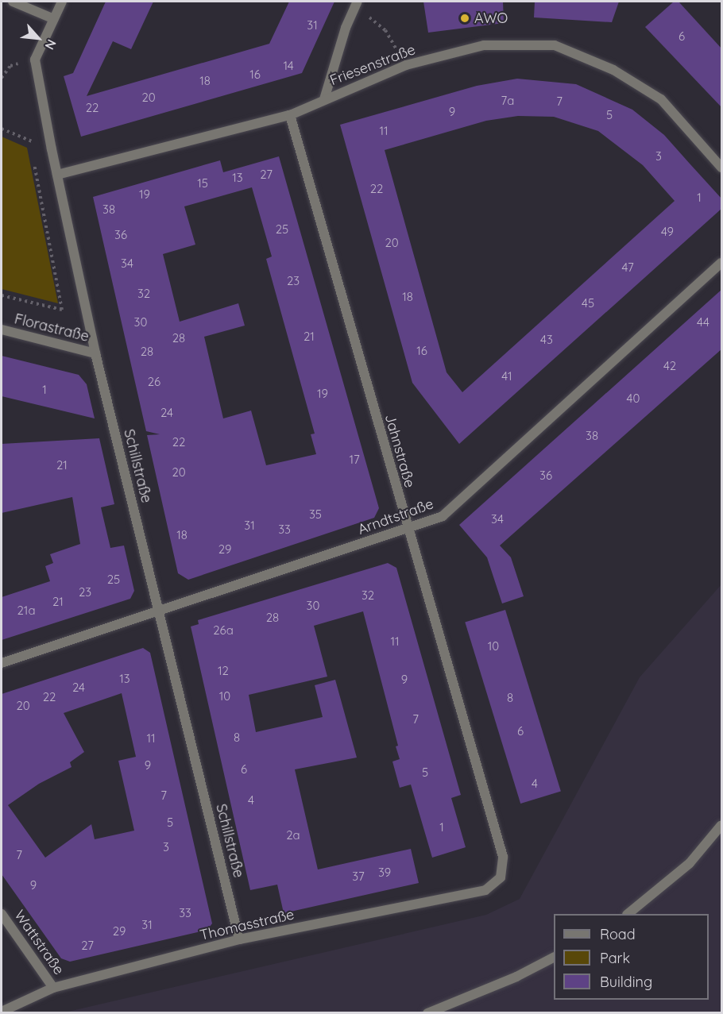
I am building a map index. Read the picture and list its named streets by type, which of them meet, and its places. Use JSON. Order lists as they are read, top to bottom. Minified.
{"streets":{"street":["Friesenstraße","Florastraße","Jahnstraße","Schillstraße","Arndtstraße","Thomasstraße","Wattstraße"]},"crossings":[["Friesenstraße","Jahnstraße"],["Friesenstraße","Schillstraße"],["Florastraße","Schillstraße"],["Jahnstraße","Arndtstraße"],["Jahnstraße","Thomasstraße"],["Schillstraße","Arndtstraße"],["Schillstraße","Thomasstraße"],["Thomasstraße","Wattstraße"]],"places":["AWO"],"house_numbers":["31","6","14","16","18","20","7a","7","22","9","5","11","3","27","13","15","22","19","1","38","25","49","36","20","34","47","23","32","18","45","30","44","21","28","43","16","28","42","41","26","1","19","40","24","38","22","17","21","20","36","35","34","31","33","18","29","25","23","32","21","30","21a","28","26a","11","10","12","13","9","24","10","22","8","20","7","6","8","11","9","6","5","4","7","4","5","1","2a","3","7","39","37","9","33","31","29","27"],"legend":["Road","Park","Building"],"north":"bottom right"}
